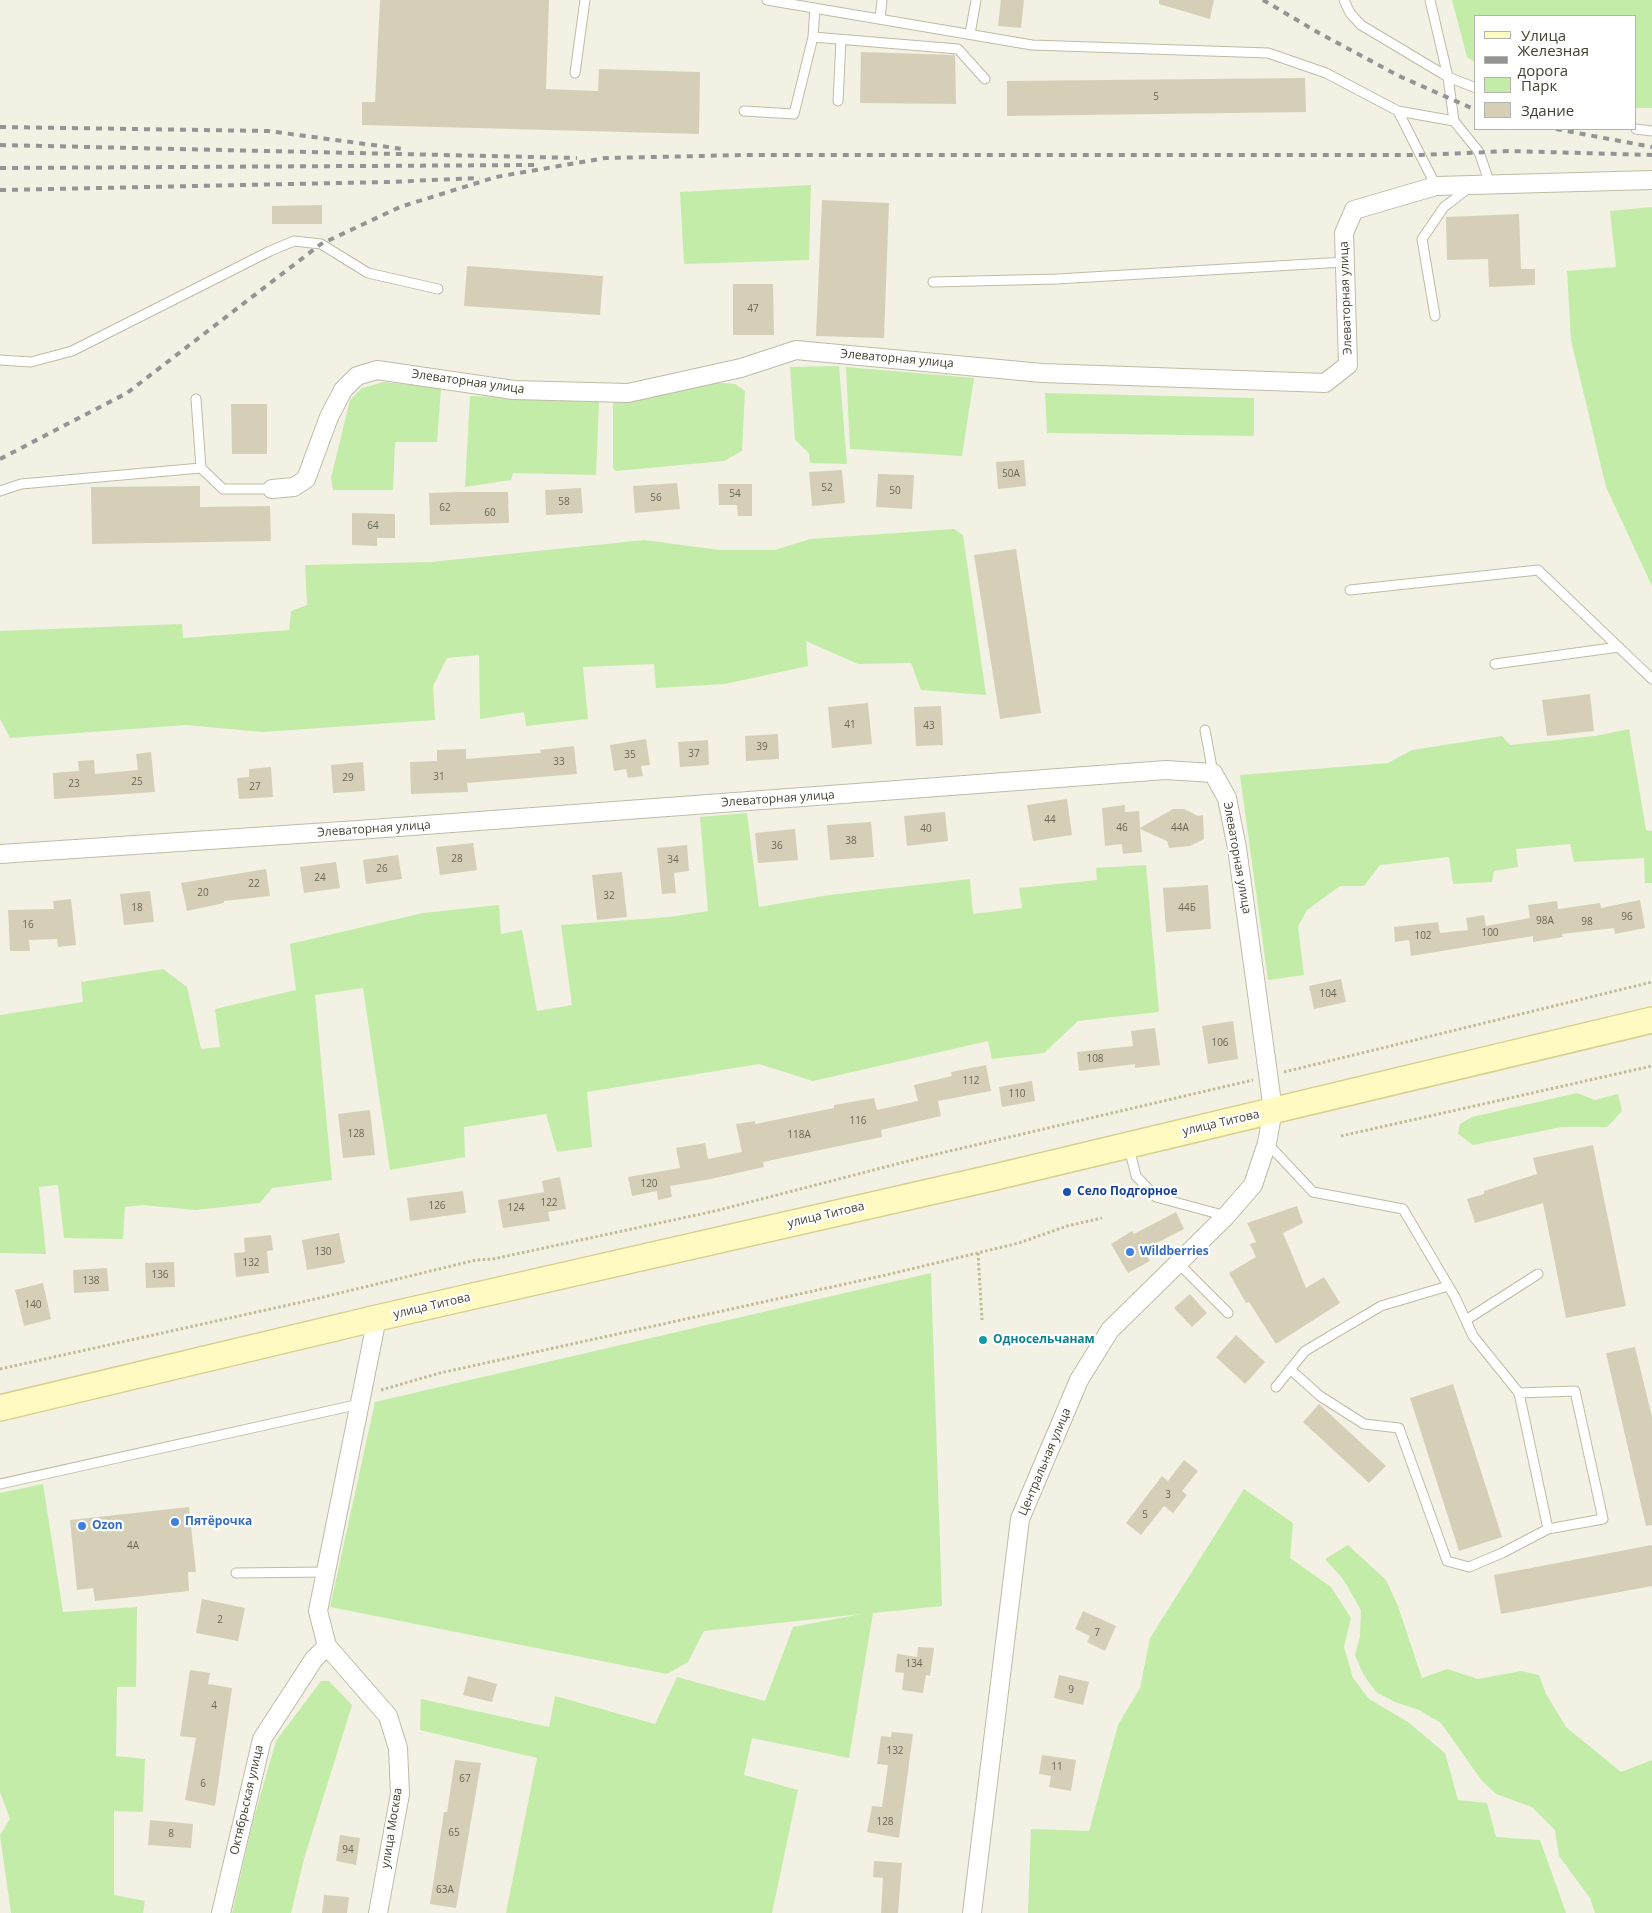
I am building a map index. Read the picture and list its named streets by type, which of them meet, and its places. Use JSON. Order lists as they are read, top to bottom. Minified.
{"streets":{"main road":["улица Титова"],"street":["Элеваторная улица","Центральная улица","Октябрьская улица","улица Москва"]},"crossings":[["Элеваторная улица","улица Титова"],["Элеваторная улица","Центральная улица"],["улица Титова","Центральная улица"],["Октябрьская улица","улица Москва"]],"places":["Село Подгорное","Wildberries","Односельчанам","Пятёрочка","Ozon"],"house_numbers":["5","47","50А","52","50","54","56","58","62","60","64","41","43","39","37","35","33","31","29","25","23","27","44","46","44А","40","38","36","28","34","26","24","22","20","32","18","44Б","96","98А","98","16","100","102","104","106","108","112","110","116","128","118А","120","122","126","124","130","132","136","138","140","3","5","4А","2","7","134","9","4","132","11","67","6","128","65","8","94","63А"],"legend":["Улица","Железная дорога","Парк","Здание"]}
